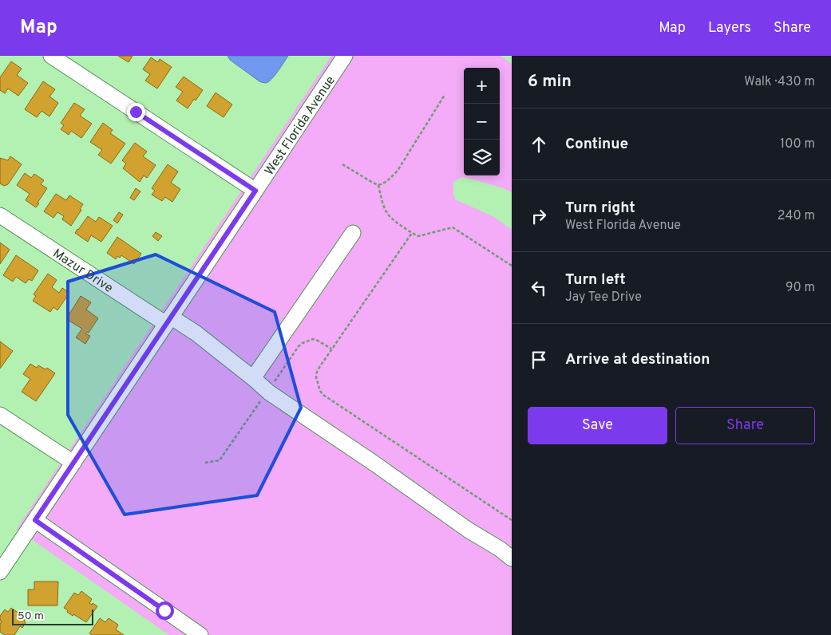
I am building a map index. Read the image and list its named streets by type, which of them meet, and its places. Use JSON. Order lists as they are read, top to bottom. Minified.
{"streets":{"street":["West Florida Avenue","Mazur Drive"]},"crossings":[["West Florida Avenue","Mazur Drive"]],"scale_bar":"50 m","page":{"header":"Map","nav":["Map","Layers","Share"],"heading":["6 min","Walk · 430 m"],"map_buttons":["+","−"],"list":[["Continue","100 m"],["Turn right","West Florida Avenue","240 m"],["Turn left","Jay Tee Drive","90 m"],"Arrive at destination"],"buttons":["Save","Share"],"scale":"50 m"}}
